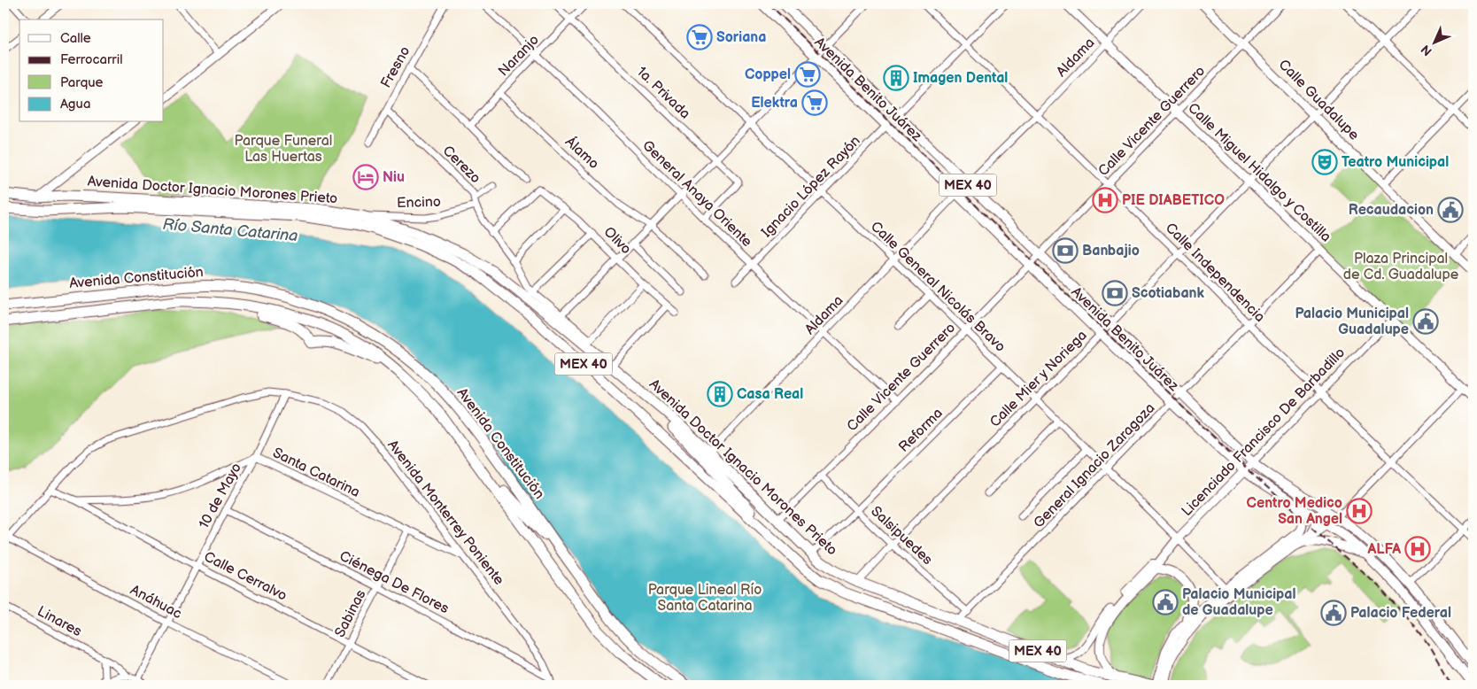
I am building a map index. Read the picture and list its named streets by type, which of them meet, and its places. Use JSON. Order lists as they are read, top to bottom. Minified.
{"streets":{"highway":["MEX 40","Avenida Doctor Ignacio Morones Prieto","Avenida Constitución"],"main road":["Avenida Benito Juárez"],"street":["Naranjo","Aldama","Fresno","1a. Privada","Calle Guadalupe","Calle Vicente Guerrero","Álamo","Cerezo","Calle Miguel Hidalgo y Costilla","Ignacio López Rayón","General Anaya Oriente","Encino","Olivo","Calle Independencia","Calle General Nicolás Bravo","Calle Mier y Noriega","Reforma","Licenciado Francisco De Barbadillo","General Ignacio Zaragoza","Santa Catarina","10 de Mayo","Avenida Monterrey Poniente","Salsipuedes","Calle Cerralvo","Ciénega De Flores","Anáhuac","Sabinas","Linares"]},"crossings":[["Naranjo","1a. Privada"],["Naranjo","Álamo"],["Naranjo","General Anaya Oriente"],["Aldama","Avenida Benito Juárez"],["Aldama","Calle Miguel Hidalgo y Costilla"],["Aldama","Avenida Doctor Ignacio Morones Prieto"],["Aldama","General Anaya Oriente"],["Aldama","Calle Independencia"],["Aldama","Calle General Nicolás Bravo"],["Fresno","Cerezo"],["Avenida Benito Juárez","Calle Vicente Guerrero"],["Avenida Benito Juárez","Ignacio López Rayón"],["Avenida Benito Juárez","Calle Mier y Noriega"],["Avenida Benito Juárez","Licenciado Francisco De Barbadillo"],["Avenida Benito Juárez","General Ignacio Zaragoza"],["1a. Privada","General Anaya Oriente"],["Calle Guadalupe","Calle Vicente Guerrero"],["Calle Guadalupe","Calle Mier y Noriega"],["Calle Vicente Guerrero","Calle Miguel Hidalgo y Costilla"],["Calle Vicente Guerrero","Avenida Doctor Ignacio Morones Prieto"],["Calle Vicente Guerrero","General Anaya Oriente"],["Calle Vicente Guerrero","Calle Independencia"],["Calle Vicente Guerrero","Calle General Nicolás Bravo"],["Calle Vicente Guerrero","Salsipuedes"],["Cerezo","Avenida Doctor Ignacio Morones Prieto"],["Cerezo","Encino"],["Cerezo","Olivo"],["Calle Miguel Hidalgo y Costilla","Calle Mier y Noriega"],["Calle Miguel Hidalgo y Costilla","Licenciado Francisco De Barbadillo"],["Calle Miguel Hidalgo y Costilla","General Ignacio Zaragoza"],["Ignacio López Rayón","General Anaya Oriente"],["Ignacio López Rayón","Calle General Nicolás Bravo"],["Avenida Doctor Ignacio Morones Prieto","Encino"],["Avenida Doctor Ignacio Morones Prieto","Calle Mier y Noriega"],["Avenida Doctor Ignacio Morones Prieto","Reforma"],["Avenida Doctor Ignacio Morones Prieto","Licenciado Francisco De Barbadillo"],["Avenida Doctor Ignacio Morones Prieto","General Ignacio Zaragoza"],["Calle Independencia","Calle Mier y Noriega"],["Calle Independencia","Licenciado Francisco De Barbadillo"],["Calle Independencia","General Ignacio Zaragoza"],["Calle General Nicolás Bravo","Calle Mier y Noriega"],["Calle General Nicolás Bravo","Reforma"],["Calle General Nicolás Bravo","Licenciado Francisco De Barbadillo"],["Calle General Nicolás Bravo","General Ignacio Zaragoza"],["Calle Mier y Noriega","Salsipuedes"],["Reforma","Salsipuedes"],["General Ignacio Zaragoza","Salsipuedes"],["Santa Catarina","10 de Mayo"],["Santa Catarina","Avenida Monterrey Poniente"],["Santa Catarina","Calle Cerralvo"],["Santa Catarina","Sabinas"],["10 de Mayo","Avenida Monterrey Poniente"],["10 de Mayo","Calle Cerralvo"],["10 de Mayo","Ciénega De Flores"],["10 de Mayo","Anáhuac"],["Avenida Monterrey Poniente","Calle Cerralvo"],["Avenida Monterrey Poniente","Ciénega De Flores"],["Avenida Monterrey Poniente","Anáhuac"],["Calle Cerralvo","Sabinas"],["Ciénega De Flores","Sabinas"]],"water":["Río Santa Catarina"],"parks":["Parque Funeral Las Huertas","Plaza Principal de Cd. Guadalupe","Parque Lineal Río Santa Catarina"],"places":{"supermarket":["Soriana","Coppel","Elektra"],"building":["Imagen Dental","Casa Real"],"theatre":["Teatro Municipal"],"hotel":["Niu"],"hospital":["PIE DIABETICO","Centro Medico San Angel","ALFA"],"public building":["Recaudacion","Palacio Municipal Guadalupe","Palacio Municipal de Guadalupe","Palacio Federal"],"bank":["Banbajio","Scotiabank"]},"legend":["Calle","Ferrocarril","Parque","Agua"],"north":"bottom left"}
